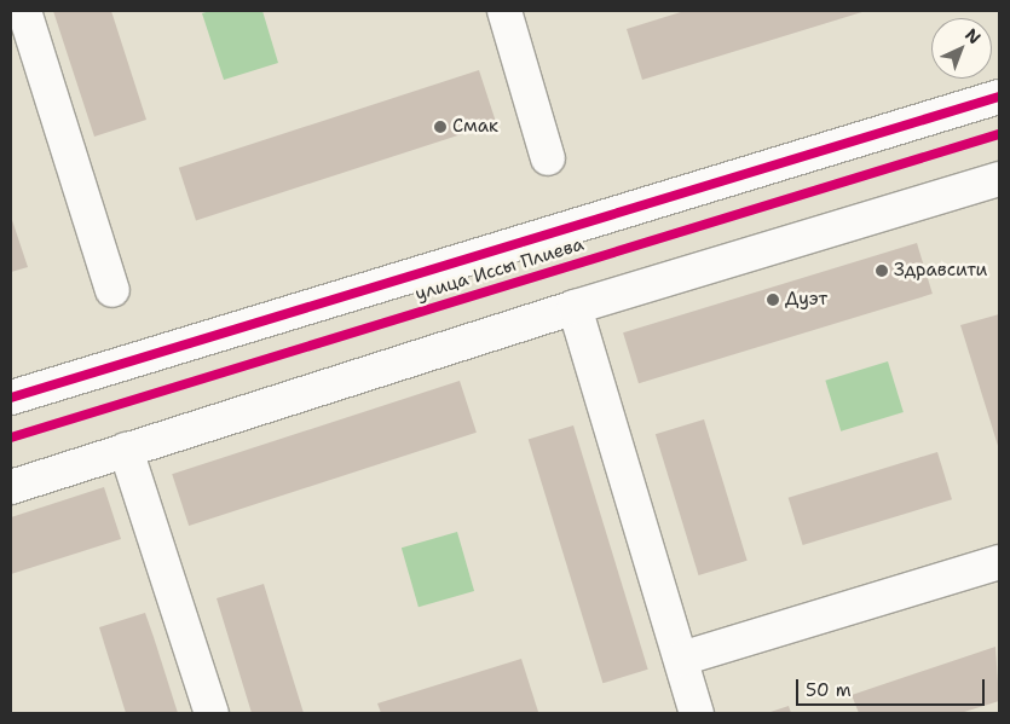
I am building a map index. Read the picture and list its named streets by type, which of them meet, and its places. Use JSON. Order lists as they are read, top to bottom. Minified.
{"streets":{"street":["улица Иссы Плиева"]},"places":["Смак","Здравсити","Дуэт"],"scale_bar":"50 m","north":"top right"}
